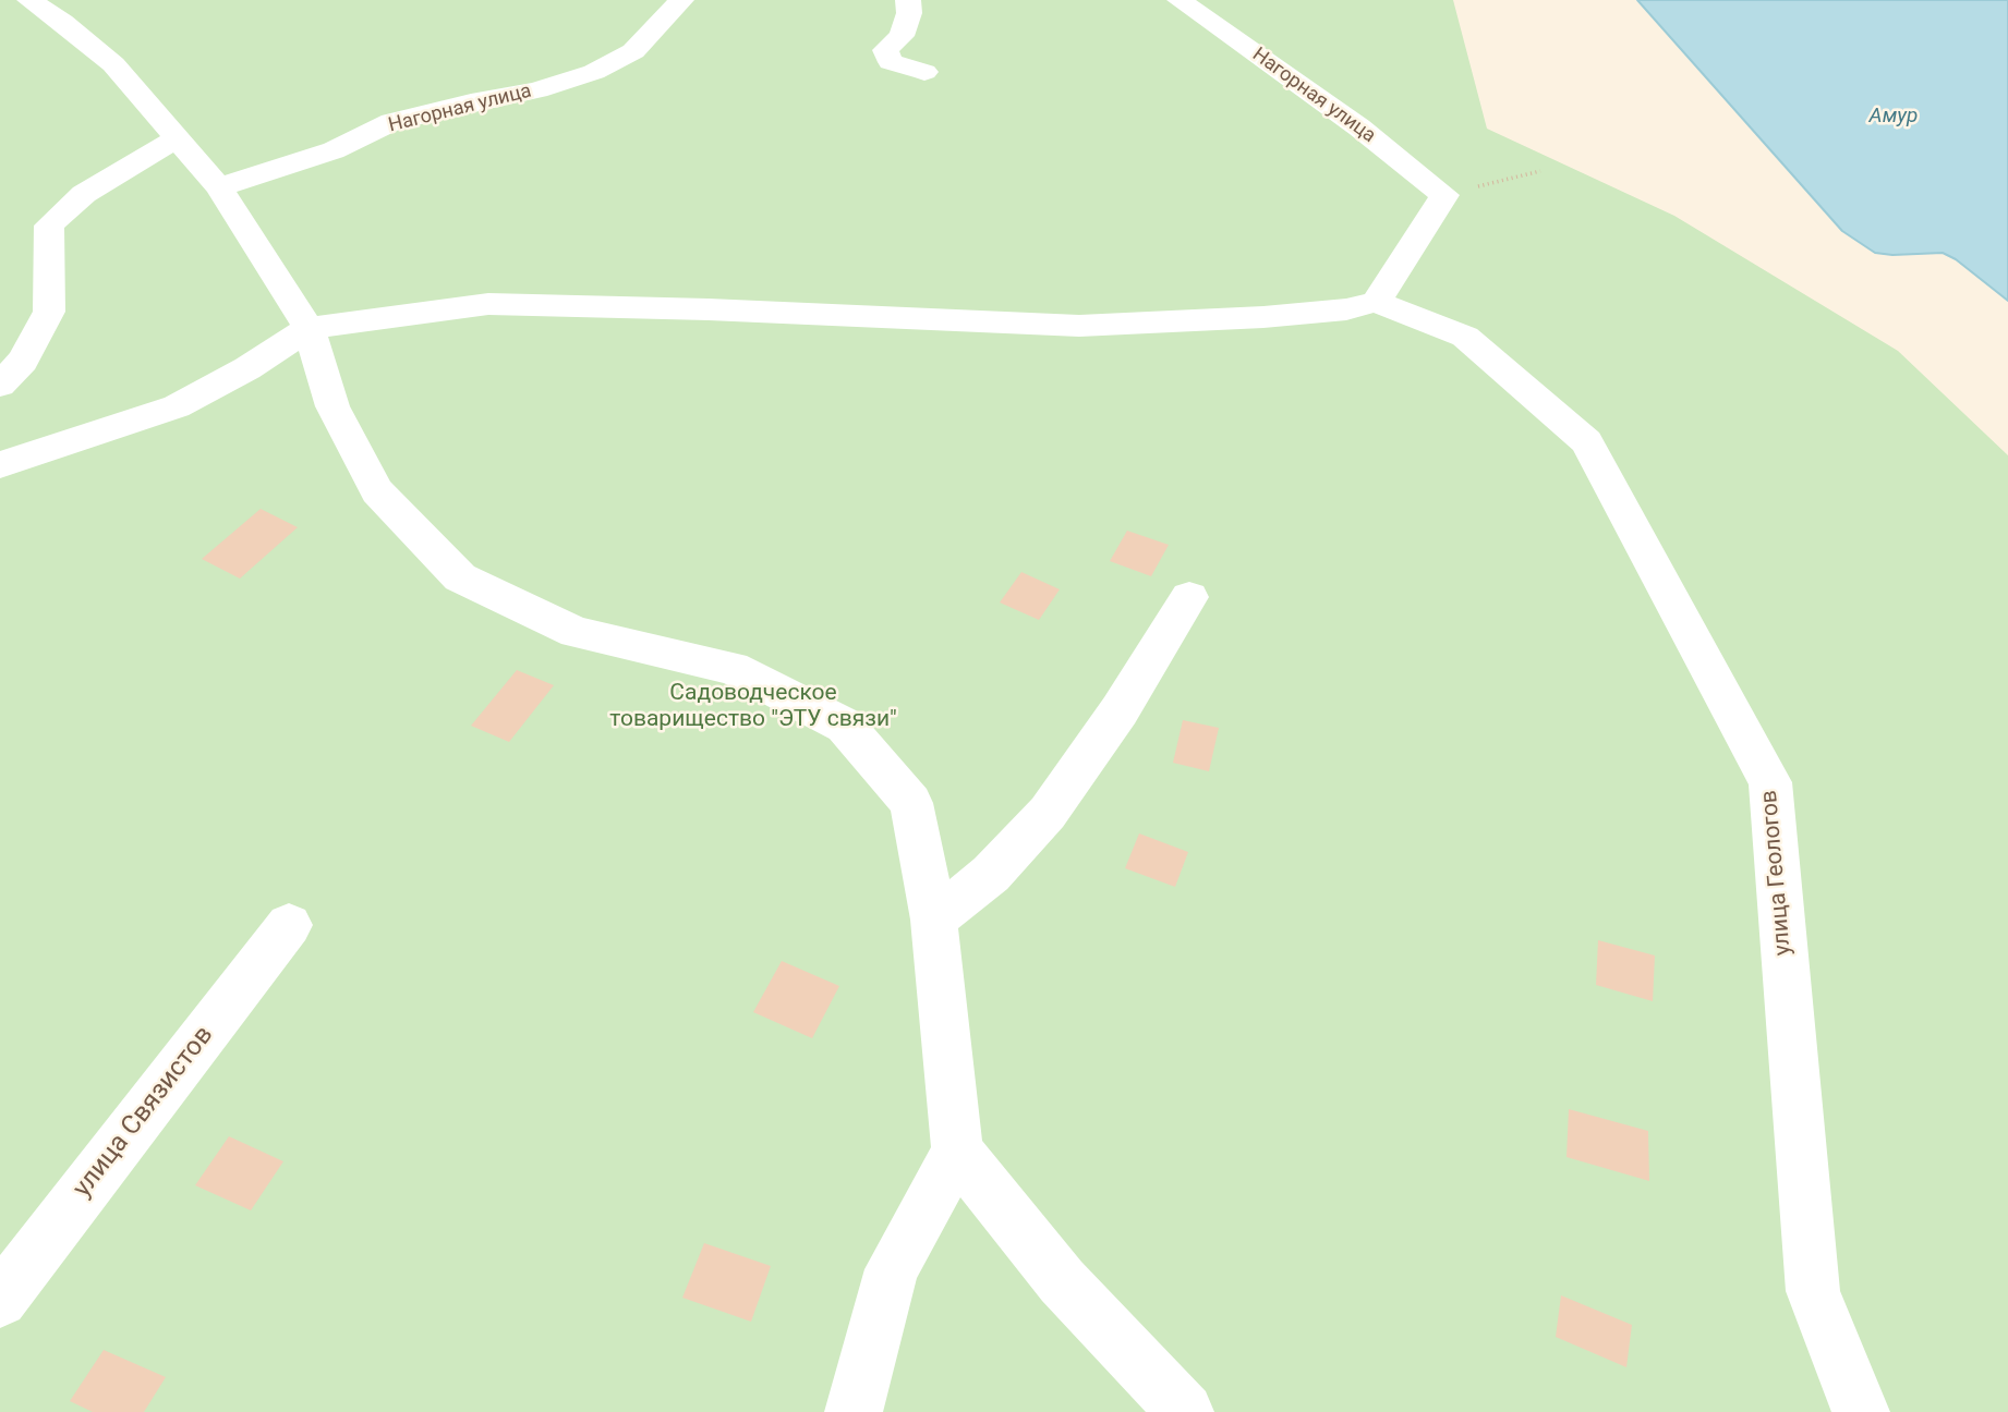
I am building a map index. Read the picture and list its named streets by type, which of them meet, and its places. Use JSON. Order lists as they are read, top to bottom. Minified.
{"streets":{"street":["Нагорная улица","улица Геологов","улица Связистов"]},"water":["Амур"],"parks":["Садоводческое товарищество \"ЭТУ связи\""]}
